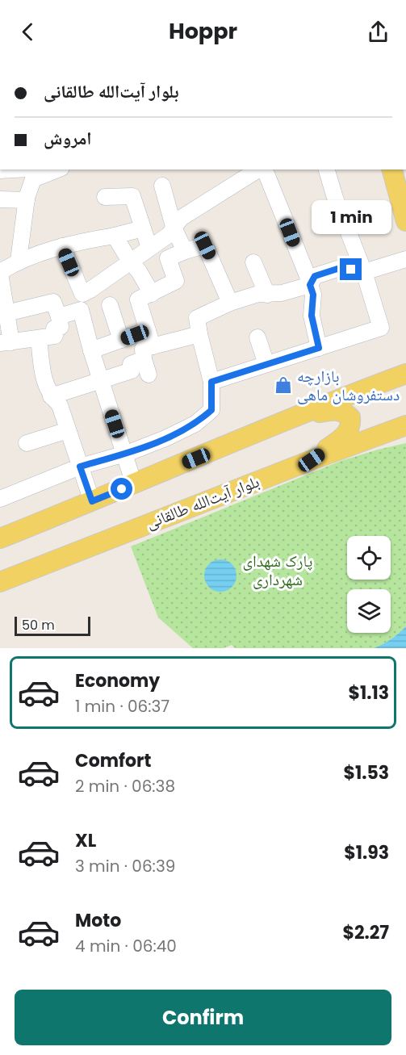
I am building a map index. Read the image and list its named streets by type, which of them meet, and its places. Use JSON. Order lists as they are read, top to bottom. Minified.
{"streets":{"main road":["بلوار آیت‌الله طالقانی"]},"parks":["پارک شهدای شهرداری"],"places":{"shop":["بازارچه دستفروشان ماهی"]},"scale_bar":"50 m","page":{"header":"Hoppr","banner":["بلوار آیت‌الله طالقانی","امروش"],"bubble":"1 min","scale":"50 m","list":[{"name":"Economy","note":"1 min · 06:37","value":"$1.13"},{"name":"Comfort","note":"2 min · 06:38","value":"$1.53"},{"name":"XL","note":"3 min · 06:39","value":"$1.93"},{"name":"Moto","note":"4 min · 06:40","value":"$2.27"}],"buttons":"Confirm"}}
